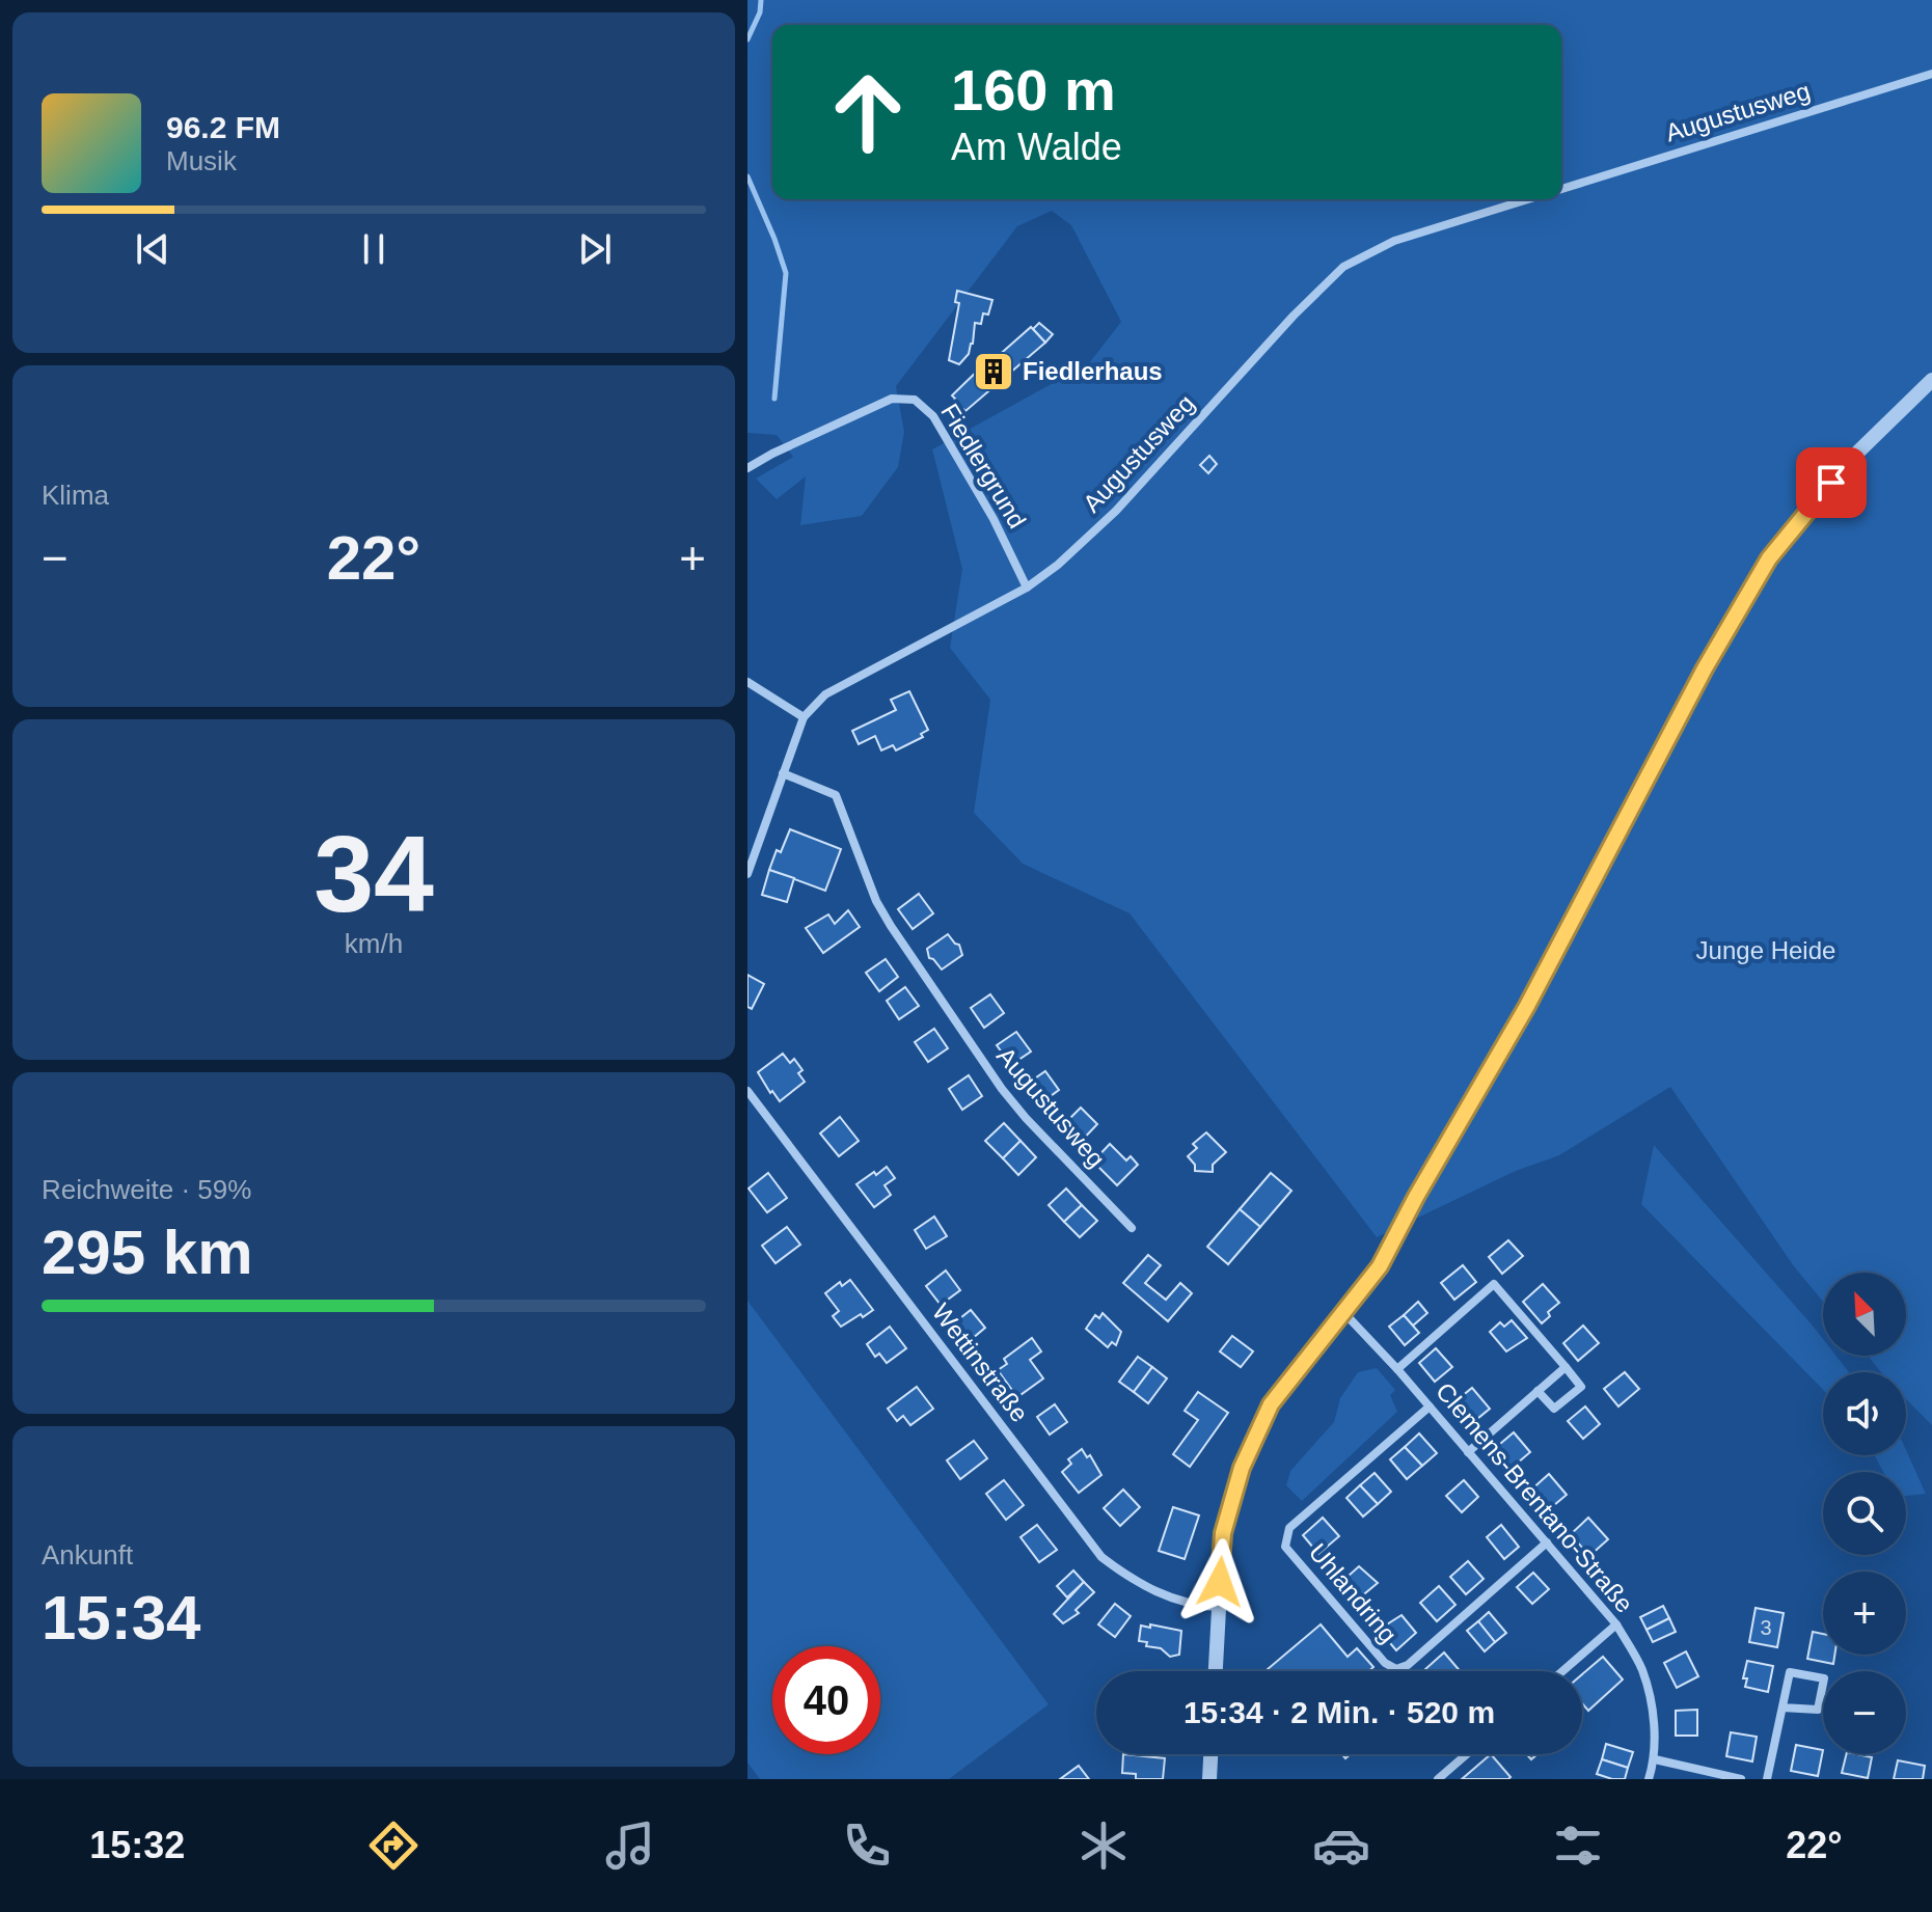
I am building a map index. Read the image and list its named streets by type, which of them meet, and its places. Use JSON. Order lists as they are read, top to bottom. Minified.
{"streets":{"street":["Augustusweg","Fiedlergrund","Wettinstraße","Clemens-Brentano-Straße","Uhlandring"]},"crossings":[["Augustusweg","Fiedlergrund"],["Clemens-Brentano-Straße","Uhlandring"]],"parks":["Junge Heide"],"places":{"building":["Fiedlerhaus"]},"house_numbers":["3"],"north":"top left","page":{"turn":["160 m","Am Walde"],"song":["96.2 FM","Musik"],"tile":["Klima",["34","km/h"],["Reichweite · 59%","295 km"],["Ankunft","15:34"]],"heat":["−","22°","+"],"map_buttons":["+","−"],"limit":"40","trip":"15:34 · 2 Min. · 520 m","tabs":["15:32","22°"]}}
